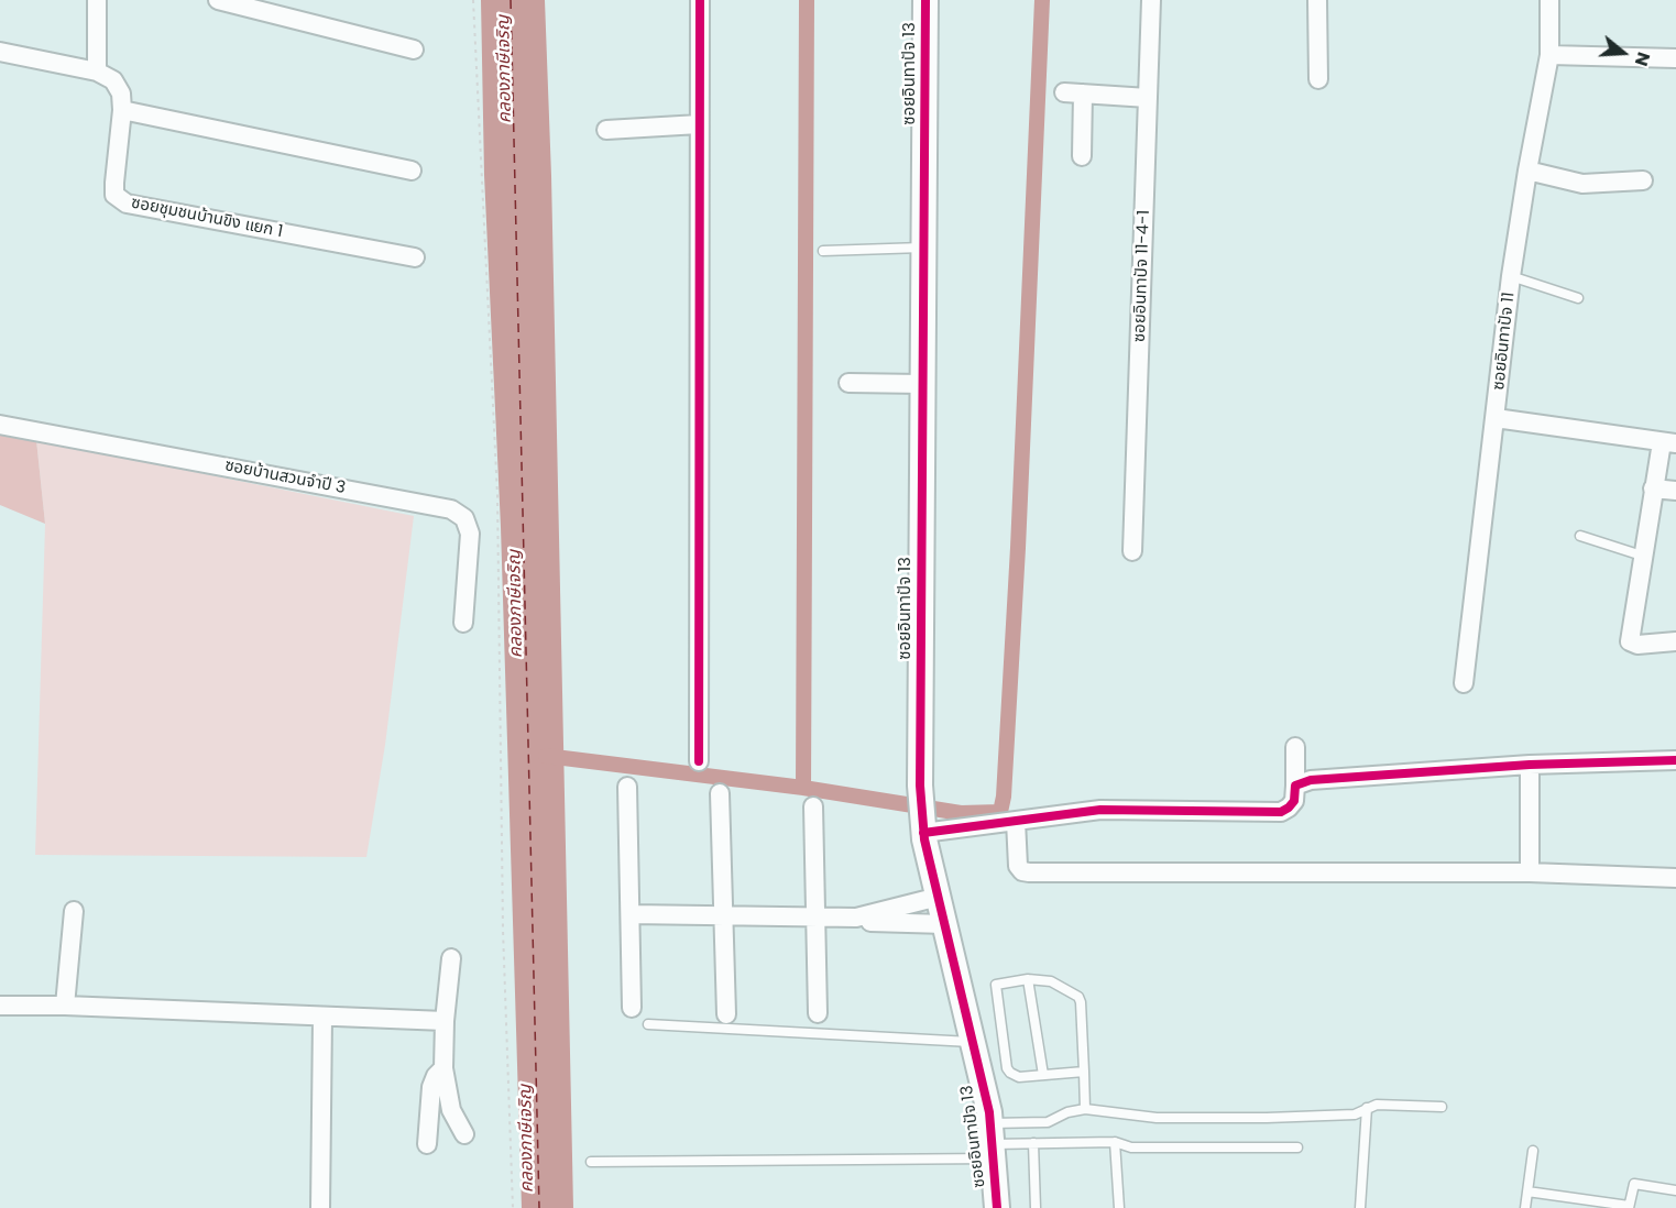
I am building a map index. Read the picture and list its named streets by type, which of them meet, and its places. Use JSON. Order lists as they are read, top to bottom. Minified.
{"streets":{"street":["ซอยอินทาปัจ 13","ซอยชุมชนบ้านขิง แยก 1","ซอยอินทาปัจ 11-4-1","ซอยอินทาปัจ 11","ซอยบ้านสวนจำปี 3"]},"water":["คลองภาษีเจริญ"],"north":"right"}
